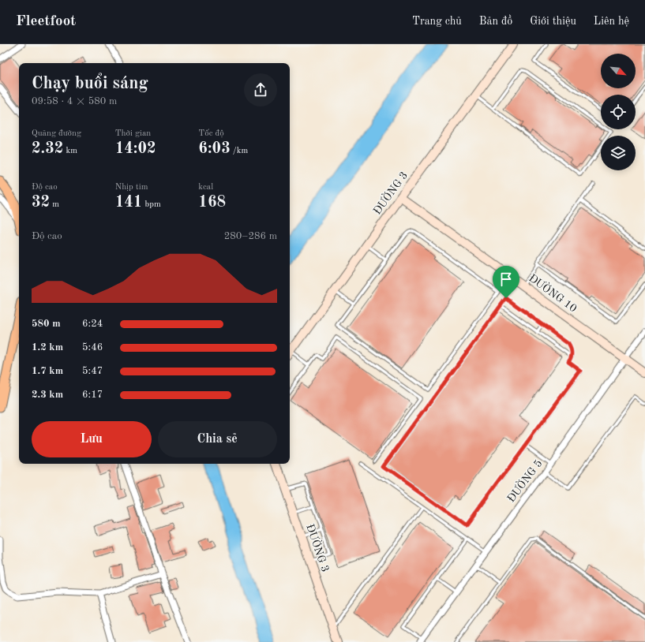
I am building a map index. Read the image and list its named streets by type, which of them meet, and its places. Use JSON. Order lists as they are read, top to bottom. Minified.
{"streets":{"street":["ĐƯỜNG 3","ĐƯỜNG 10","ĐƯỜNG 5"]},"crossings":[["ĐƯỜNG 3","ĐƯỜNG 10"],["ĐƯỜNG 10","ĐƯỜNG 5"]],"north":"bottom right","page":{"header":"Fleetfoot","nav":["Trang chủ","Bản đồ","Giới thiệu","Liên hệ"],"heading":["Chạy buổi sáng","09:58 · 4 × 580 m"],"stats":[["Quãng đường","2.32 km"],["Thời gian","14:02"],["Tốc độ","6:03 /km"],["Độ cao","32 m"],["Nhịp tim","141 bpm"],["kcal","168"]],"chart":["Độ cao","280–286 m"],"list":[{"name":"580 m","note":"6:24"},{"name":"1.2 km","note":"5:46"},{"name":"1.7 km","note":"5:47"},{"name":"2.3 km","note":"6:17"}],"buttons":["Lưu","Chia sẻ"]}}
